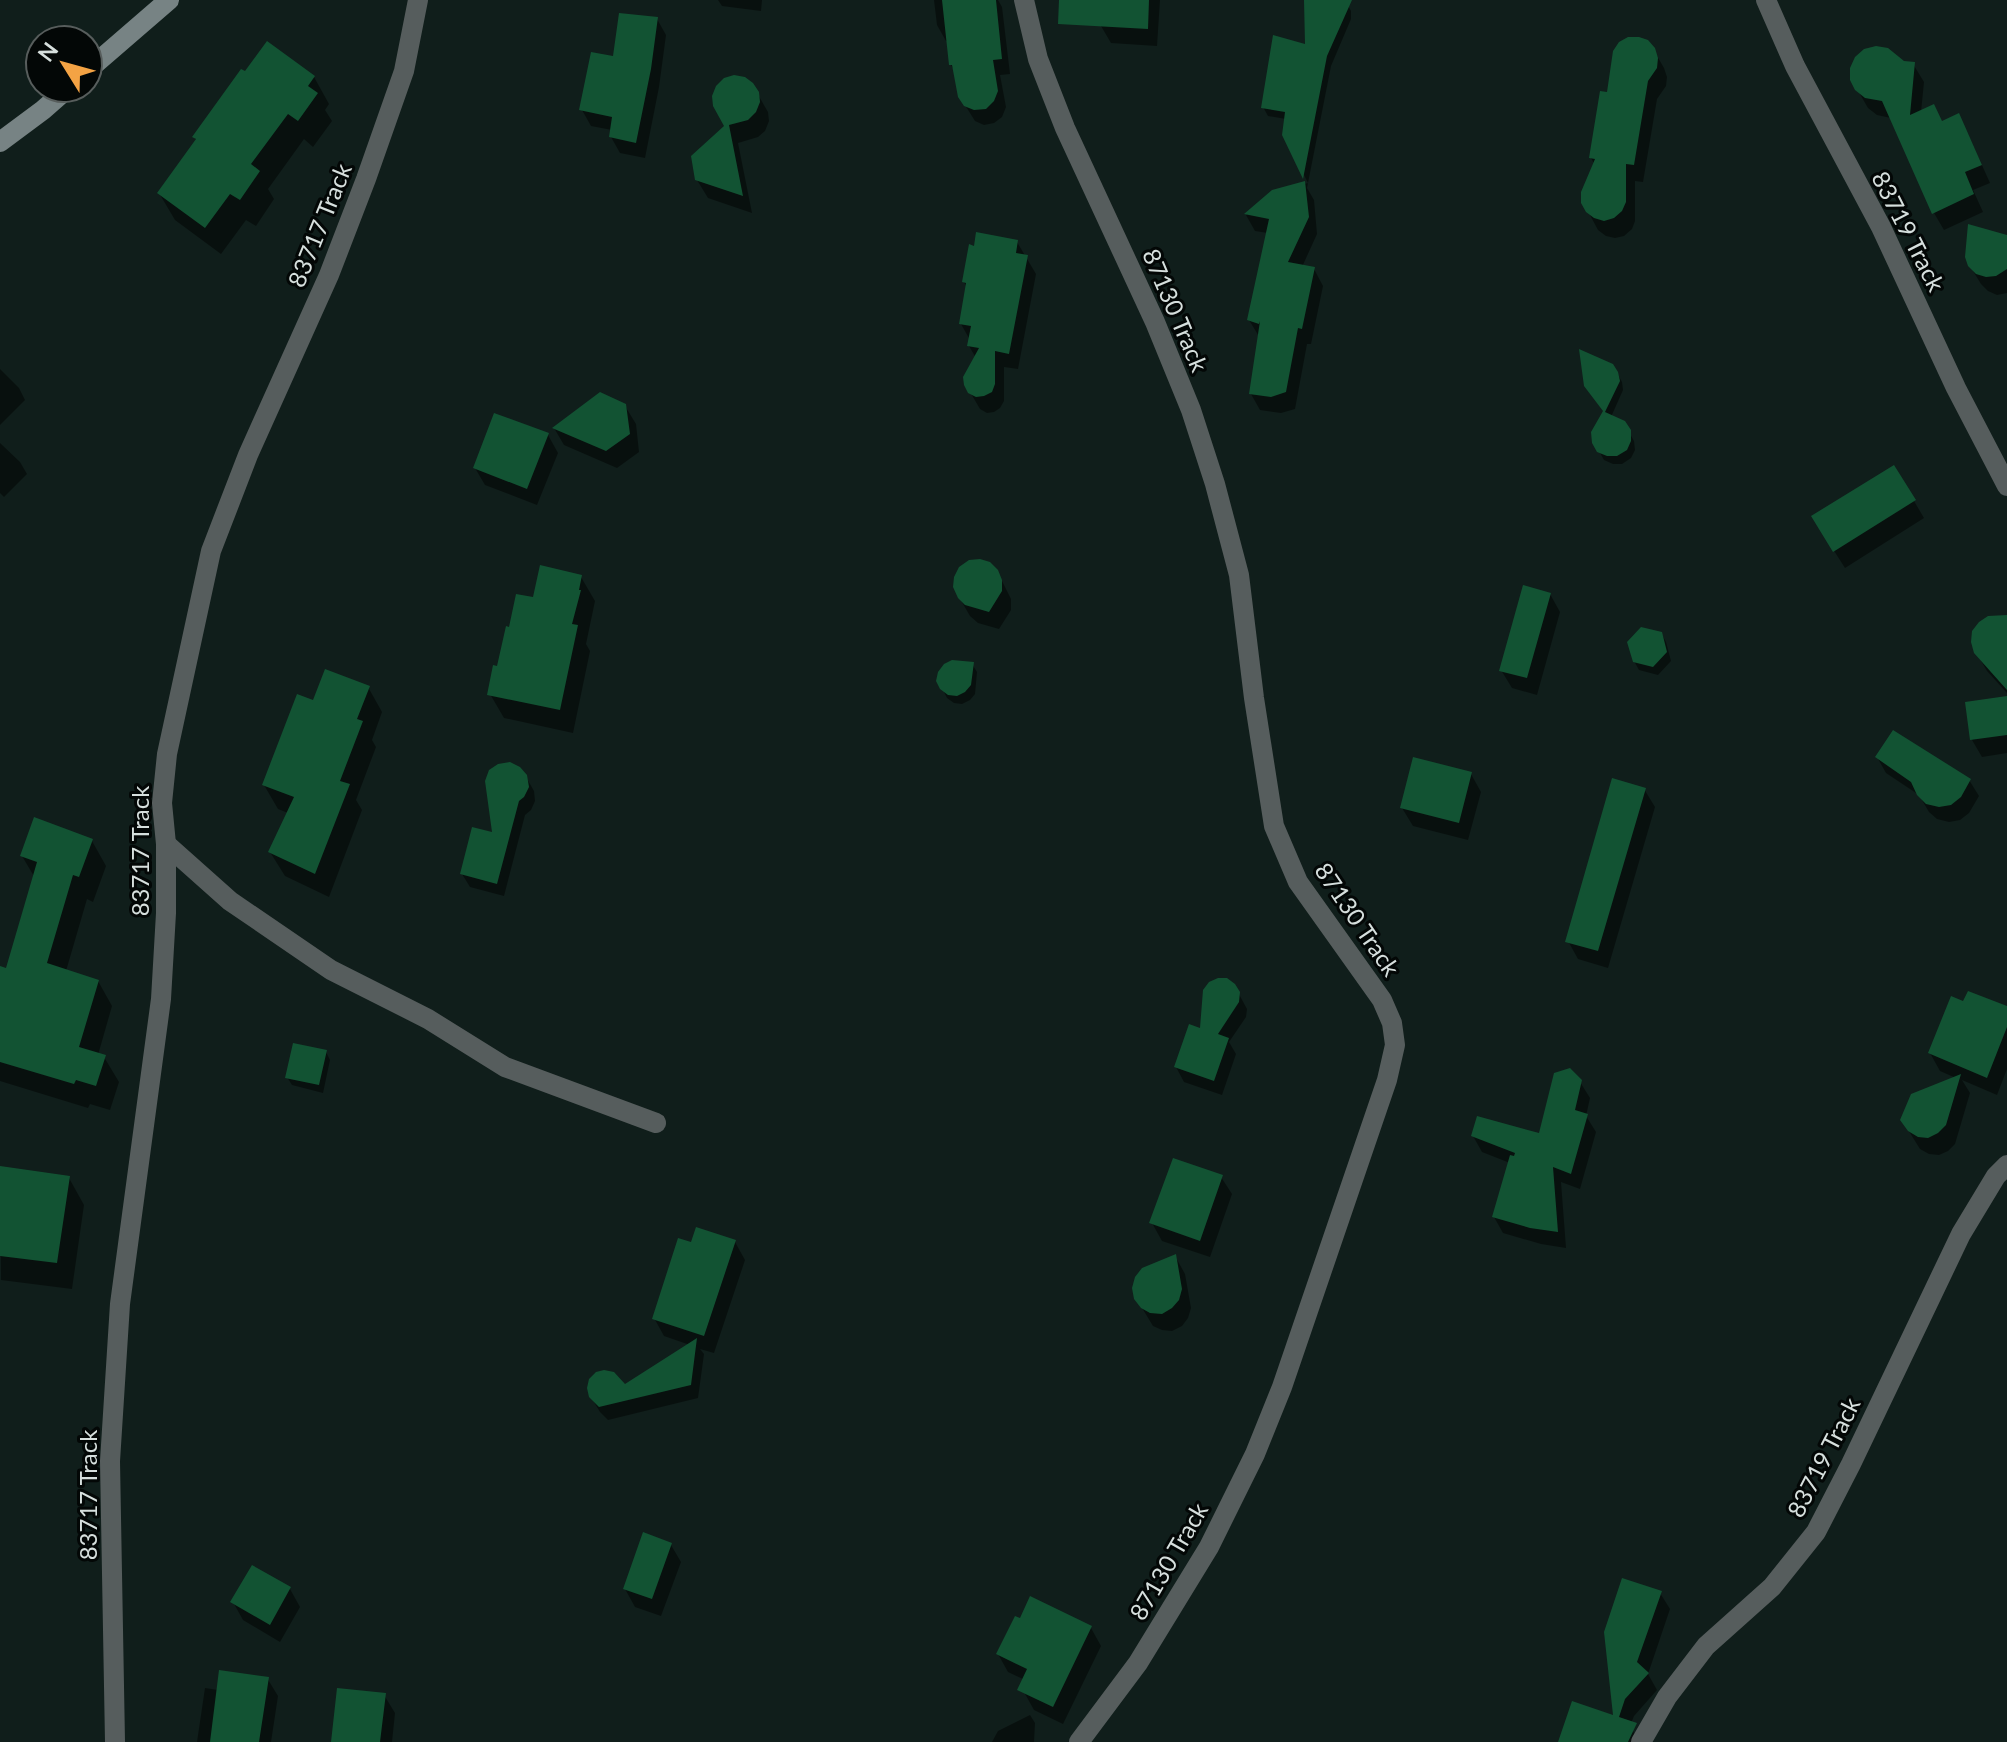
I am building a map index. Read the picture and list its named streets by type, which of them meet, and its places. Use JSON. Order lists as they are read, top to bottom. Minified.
{"streets":{"street":["83717 Track","83719 Track","87130 Track"]},"north":"top left"}
